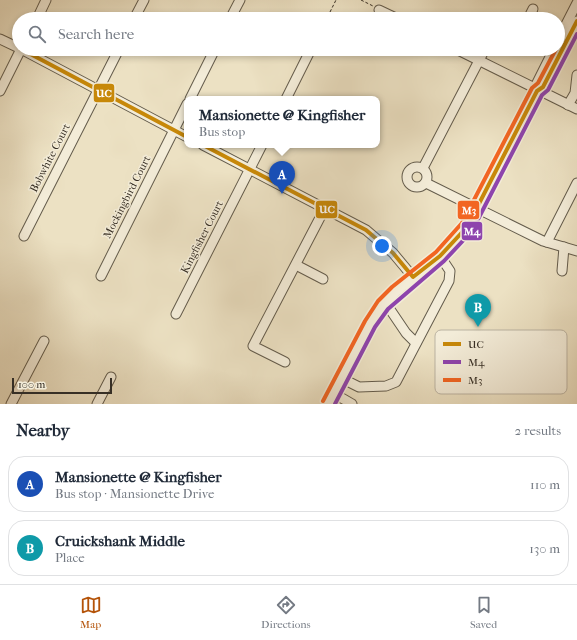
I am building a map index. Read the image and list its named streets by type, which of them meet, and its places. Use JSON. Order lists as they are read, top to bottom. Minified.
{"streets":{"street":["Bobwhite Court","Mockingbird Court","Kingfisher Court"]},"lines":["transit line UC","transit line M4","transit line M3"],"legend":["UC","M4","M3"],"scale_bar":"100 m","page":{"search":"Search here","popup":["Mansionette @ Kingfisher","Bus stop"],"pins":["A","B"],"scale":"100 m","heading":["Nearby","2 results"],"list":[{"mark":"A","name":"Mansionette @ Kingfisher","note":"Bus stop · Mansionette Drive","value":"110 m"},{"mark":"B","name":"Cruickshank Middle","note":"Place","value":"130 m"}],"nav":["Map","Directions","Saved"]}}
